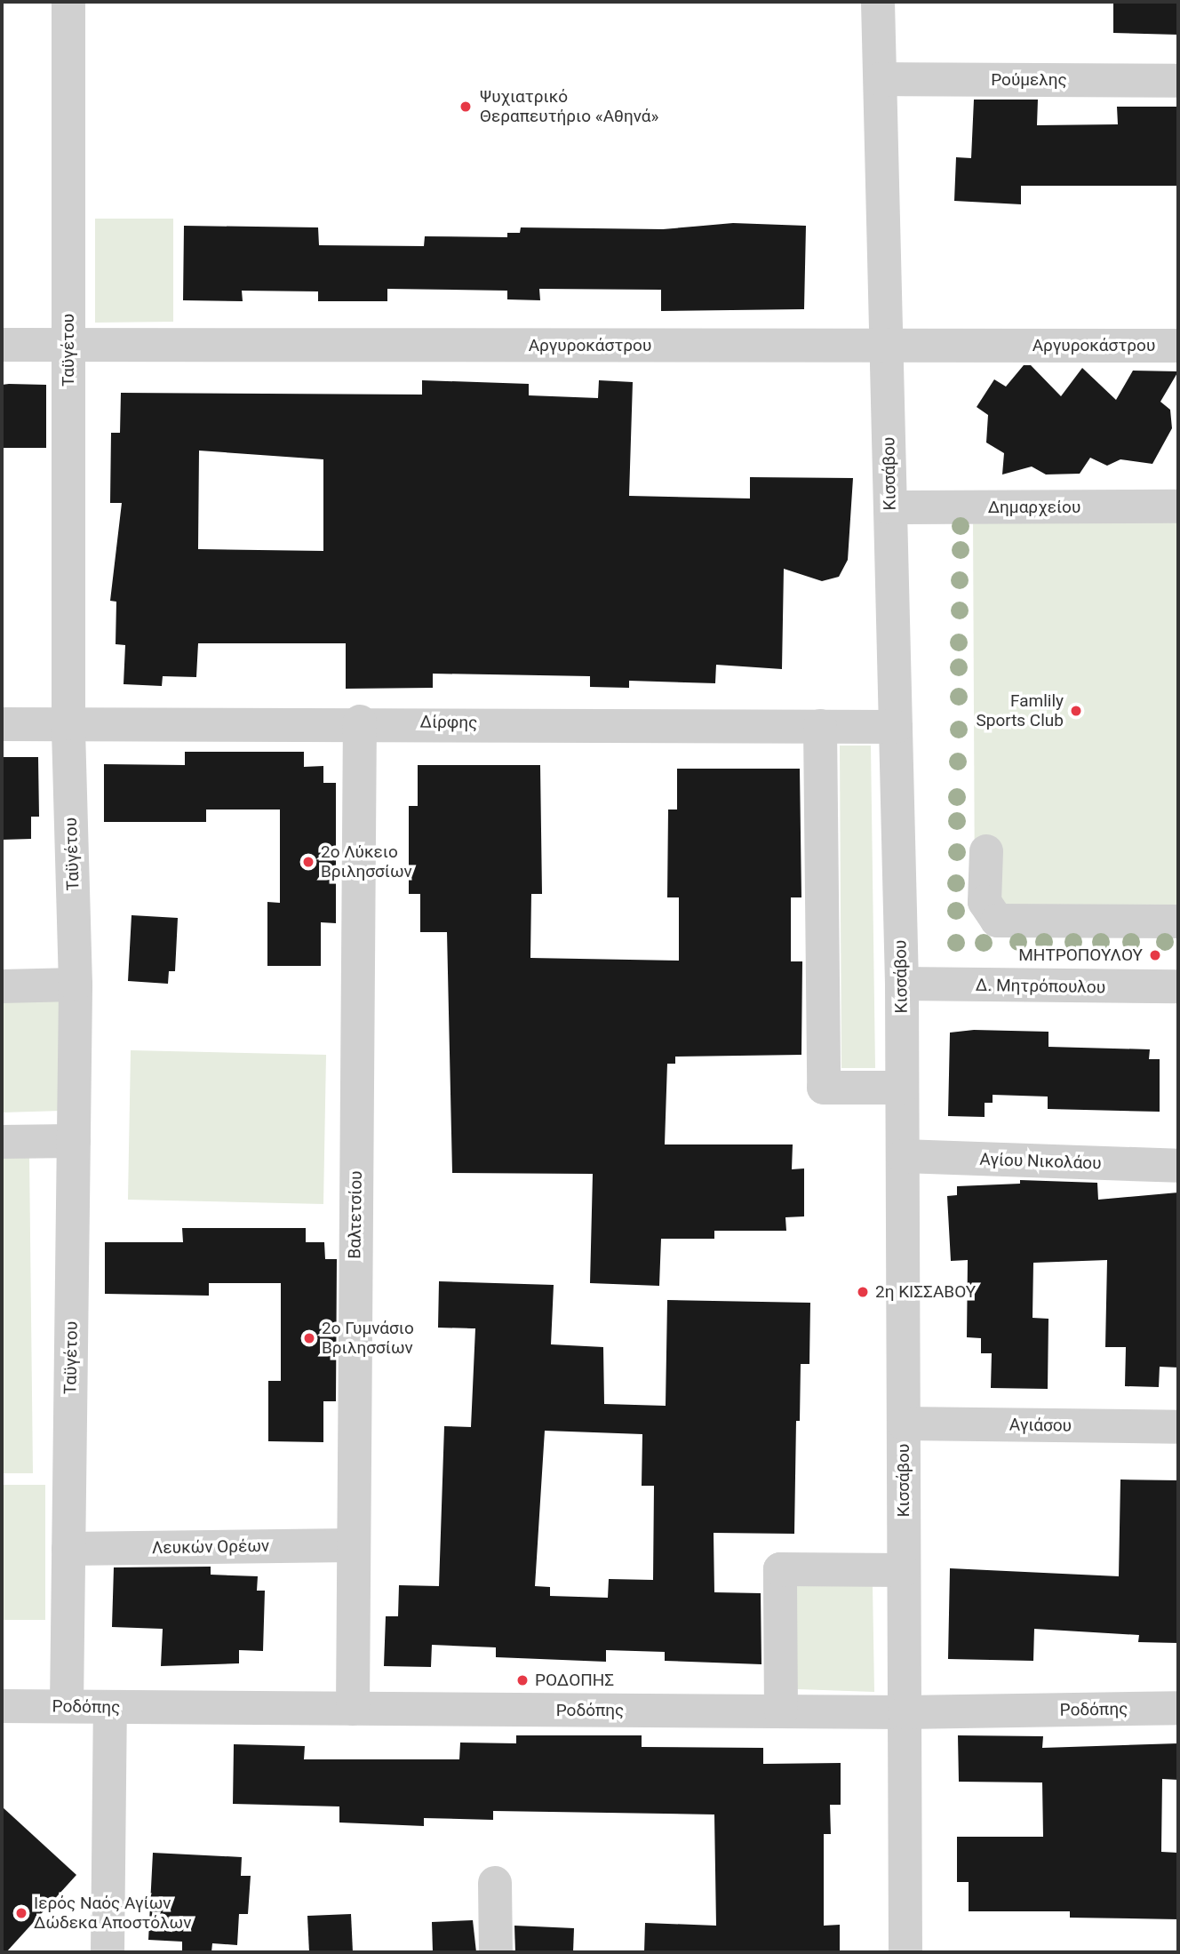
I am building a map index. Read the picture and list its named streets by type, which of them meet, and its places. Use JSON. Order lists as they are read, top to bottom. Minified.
{"streets":{"street":["Ρούμελης","Αργυροκάστρου","Ταϋγέτου","Κισσάβου","Δημαρχείου","Δίρφης","Δ. Μητρόπουλου","Αγίου Νικολάου","Βαλτετσίου","Αγιάσου","Λευκών Ορέων","Ροδόπης"]},"crossings":[["Ρούμελης","Κισσάβου"],["Αργυροκάστρου","Ταϋγέτου"],["Αργυροκάστρου","Κισσάβου"],["Ταϋγέτου","Δίρφης"],["Ταϋγέτου","Λευκών Ορέων"],["Ταϋγέτου","Ροδόπης"],["Κισσάβου","Δημαρχείου"],["Κισσάβου","Δίρφης"],["Κισσάβου","Δ. Μητρόπουλου"],["Κισσάβου","Αγίου Νικολάου"],["Κισσάβου","Αγιάσου"],["Κισσάβου","Ροδόπης"],["Δίρφης","Βαλτετσίου"],["Βαλτετσίου","Λευκών Ορέων"],["Βαλτετσίου","Ροδόπης"]],"places":["Ψυχιατρικό Θεραπευτήριο «Αθηνά»","Famlily Sports Club","2ο Λύκειο Βριλησσίων","ΜΗΤΡΟΠΟΥΛΟΥ","2η ΚΙΣΣΑΒΟΥ","2ο Γυμνάσιο Βριλησσίων","ΡΟΔΟΠΗΣ","Ιερός Ναός Αγίων Δώδεκα Αποστόλων"]}
